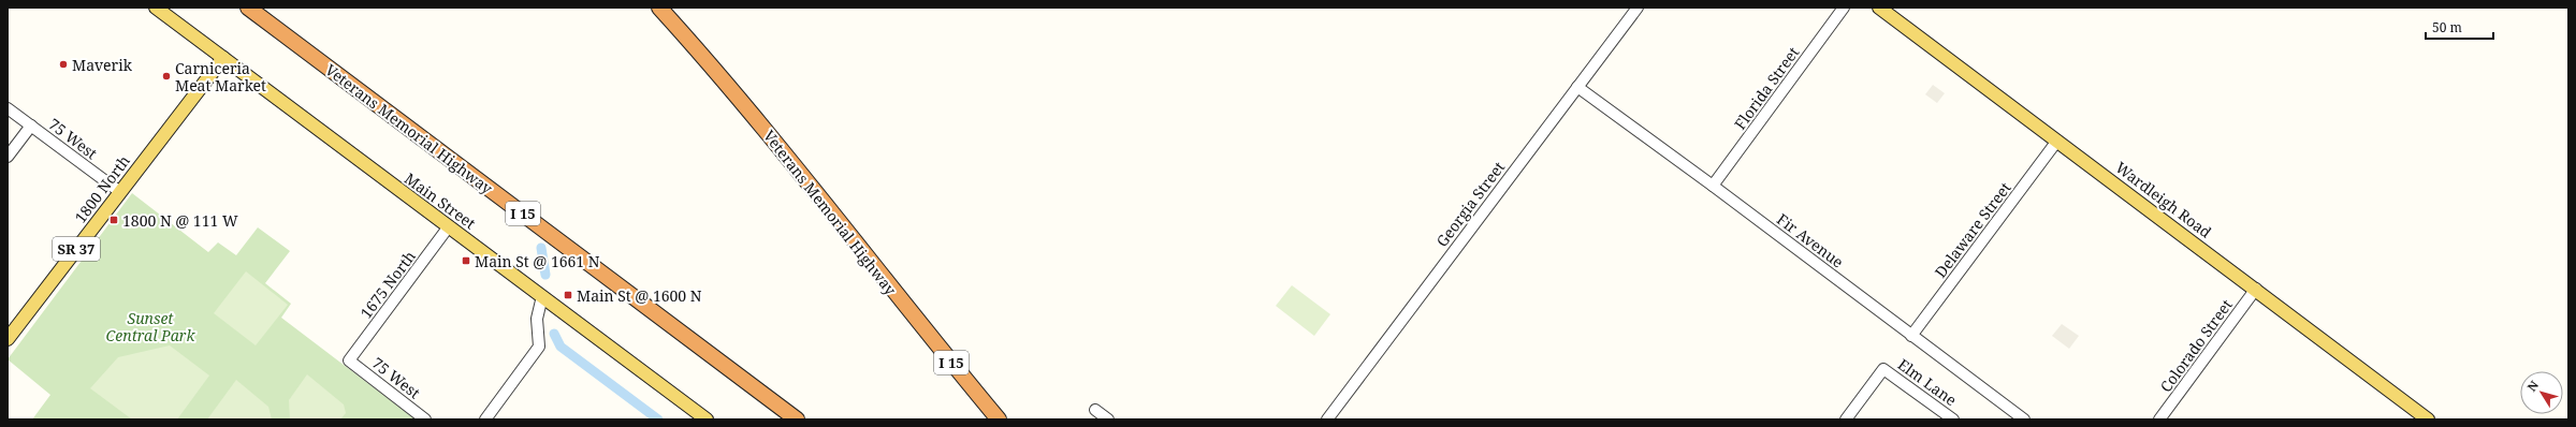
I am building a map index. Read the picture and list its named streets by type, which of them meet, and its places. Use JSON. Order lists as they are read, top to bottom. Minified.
{"streets":{"highway":["Veterans Memorial Highway","I 15"],"main road":["1800 North","Wardleigh Road","Main Street","SR 37"],"street":["Florida Street","75 West","Georgia Street","Delaware Street","Fir Avenue","1675 North","Colorado Street","Elm Lane"]},"crossings":[["Florida Street","Fir Avenue"],["75 West","1800 North"],["75 West","1675 North"],["1800 North","Main Street"],["Wardleigh Road","Delaware Street"],["Wardleigh Road","Colorado Street"],["Main Street","1675 North"],["Georgia Street","Fir Avenue"],["Delaware Street","Fir Avenue"]],"parks":["Sunset Central Park"],"places":{"other":["Maverik","Carniceria Meat Market"],"transit":["1800 N @ 111 W","Main St @ 1661 N","Main St @ 1600 N"]},"scale_bar":"50 m","north":"top left"}
